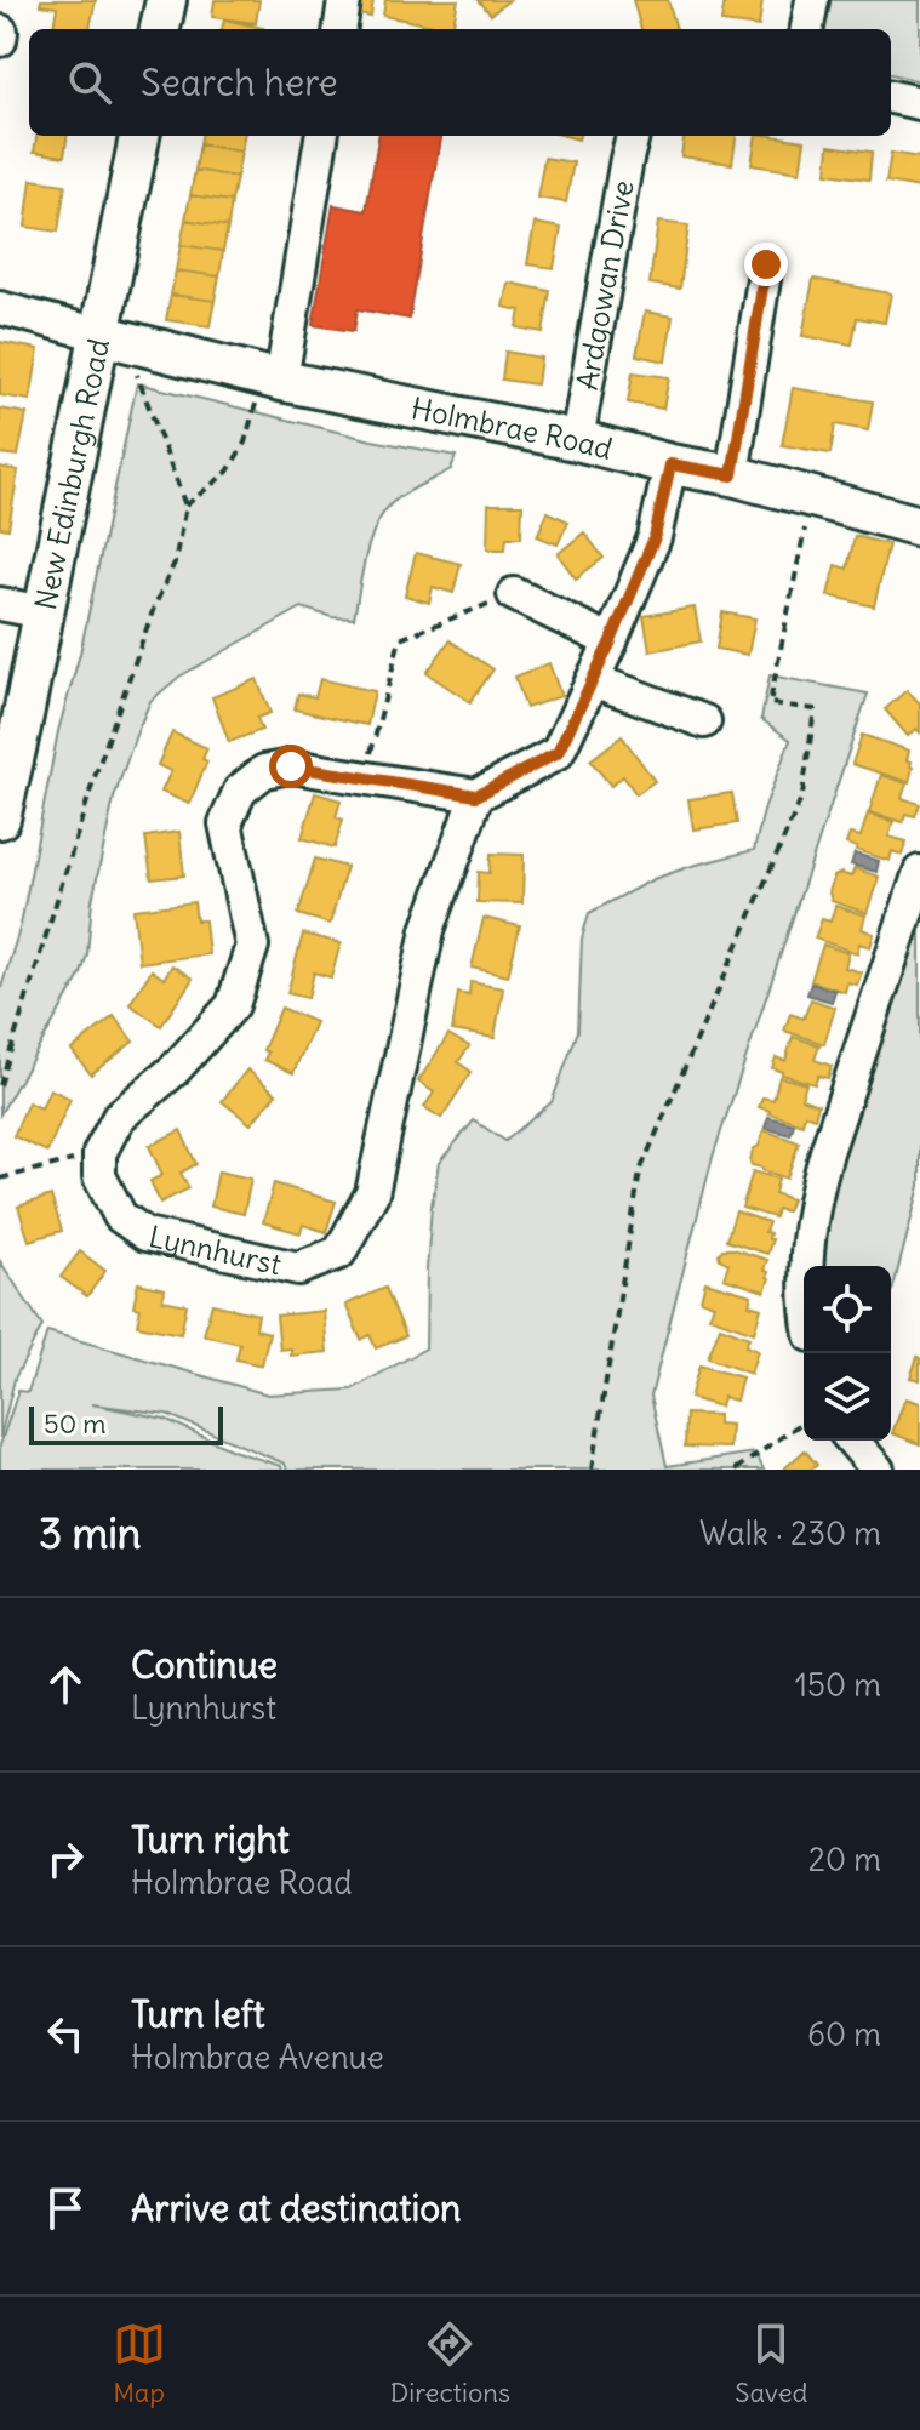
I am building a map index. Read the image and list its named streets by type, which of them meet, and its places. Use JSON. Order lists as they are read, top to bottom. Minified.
{"streets":{"main road":["Holmbrae Road","New Edinburgh Road"],"street":["Ardgowan Drive","Lynnhurst"]},"crossings":[["Ardgowan Drive","Holmbrae Road"],["Holmbrae Road","New Edinburgh Road"]],"scale_bar":"50 m","page":{"search":"Search here","scale":"50 m","heading":["3 min","Walk · 230 m"],"list":[["Continue","Lynnhurst","150 m"],["Turn right","Holmbrae Road","20 m"],["Turn left","Holmbrae Avenue","60 m"],"Arrive at destination"],"nav":["Map","Directions","Saved"]}}
